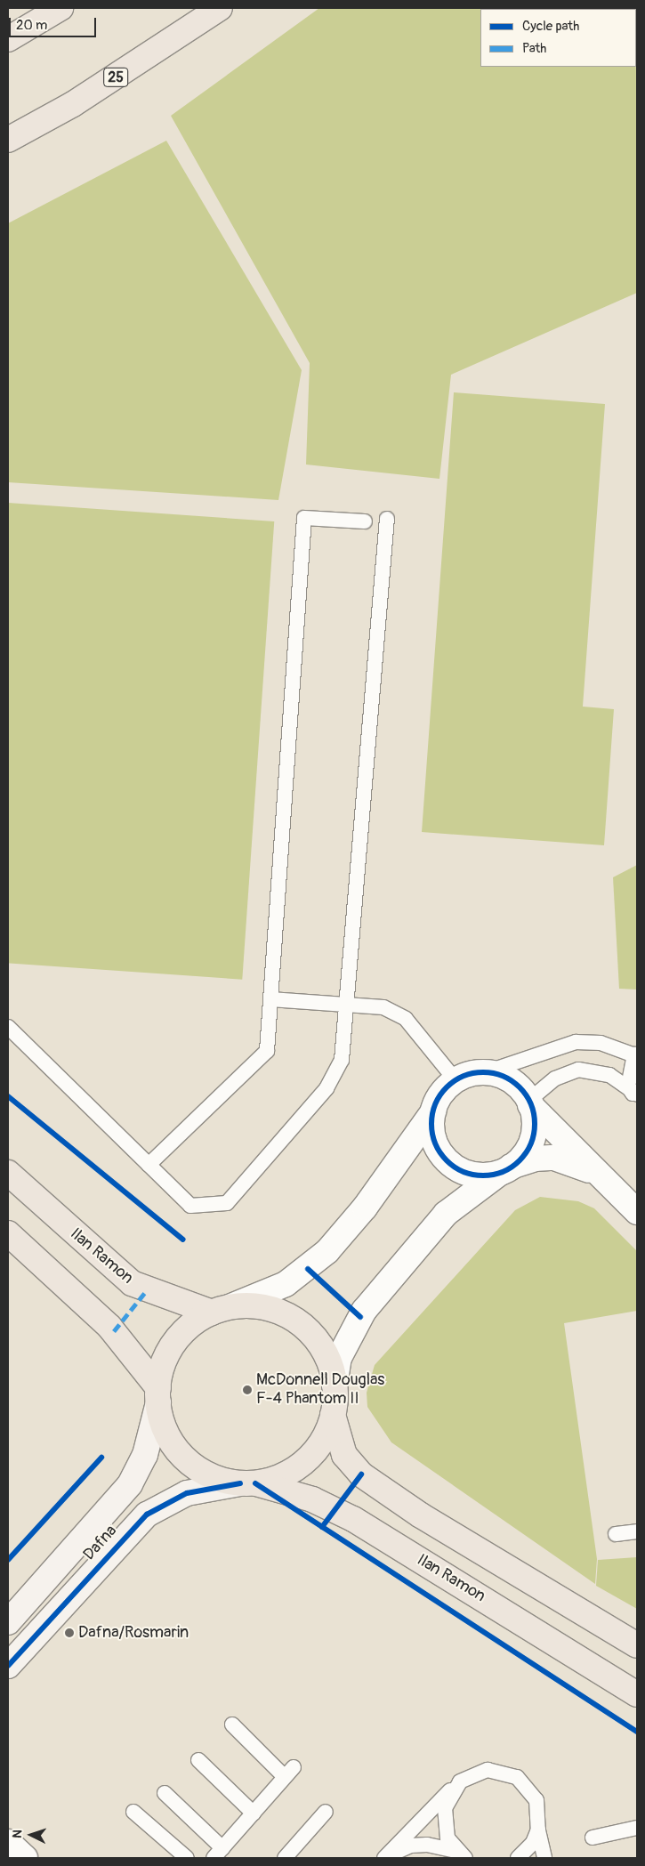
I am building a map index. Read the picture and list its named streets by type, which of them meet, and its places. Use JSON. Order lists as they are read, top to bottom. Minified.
{"streets":{"main road":["25","Ilan Ramon"],"street":["Dafna"]},"crossings":[["Ilan Ramon","Dafna"]],"places":["McDonnell Douglas F-4 Phantom II","Dafna/Rosmarin"],"legend":["Cycle path","Path"],"scale_bar":"20 m","north":"left"}
